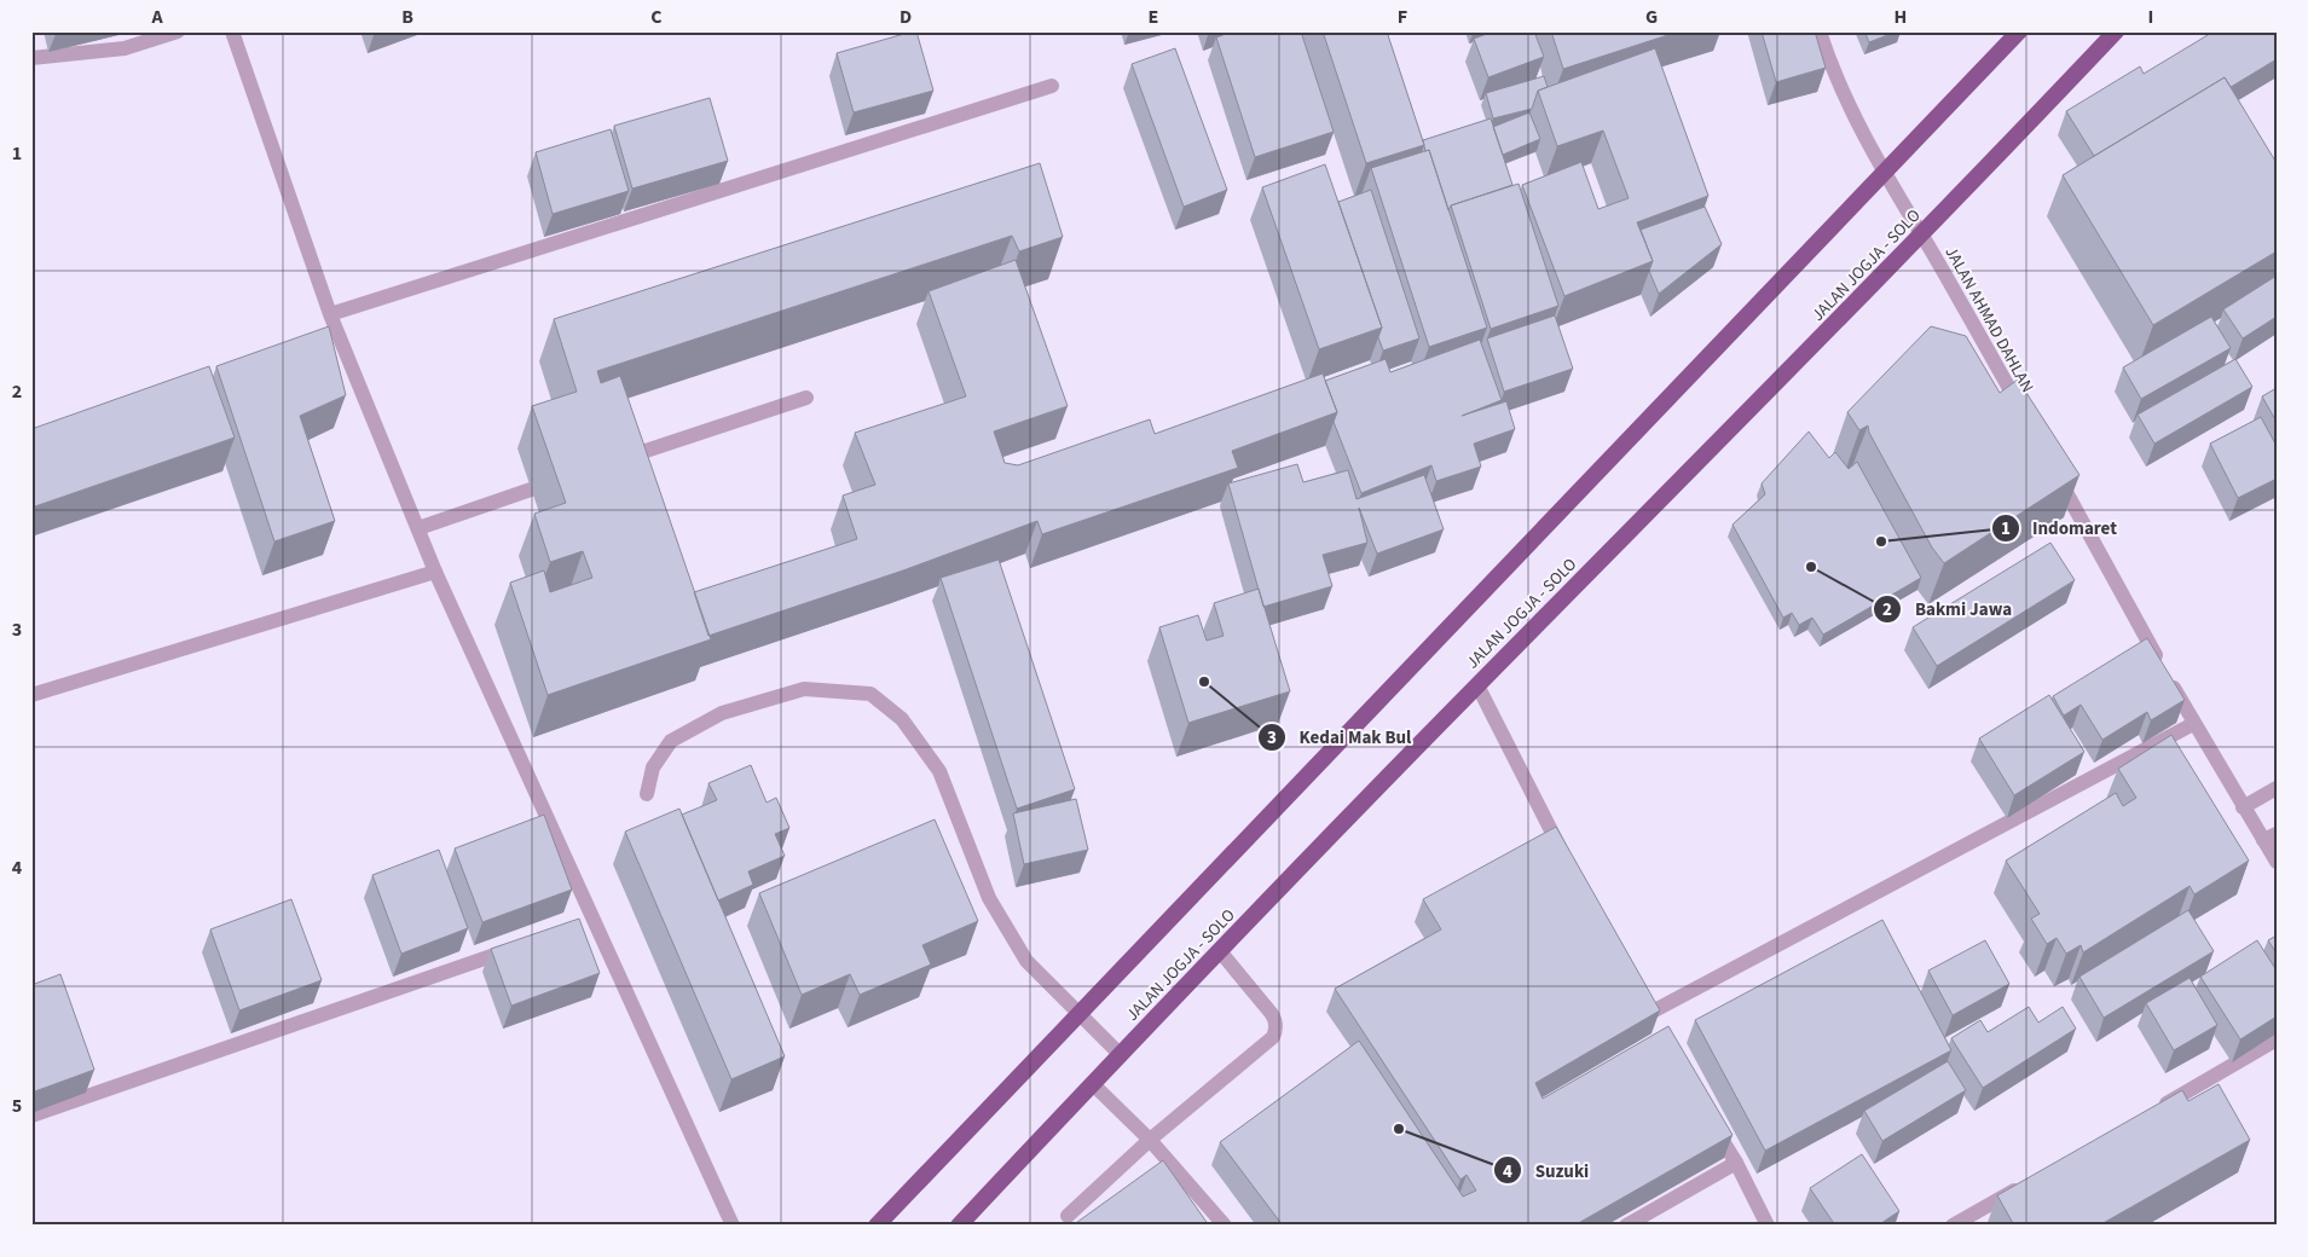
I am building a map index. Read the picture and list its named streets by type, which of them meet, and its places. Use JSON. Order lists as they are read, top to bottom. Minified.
{"streets":{"highway":["JALAN JOGJA - SOLO"],"street":["JALAN AHMAD DAHLAN"]},"crossings":[["JALAN JOGJA - SOLO","JALAN AHMAD DAHLAN"]],"places":["Indomaret","Bakmi Jawa","Kedai Mak Bul","Suzuki"],"grid":{"columns":["A","B","C","D","E","F","G","H","I"],"rows":["1","2","3","4","5"]}}
